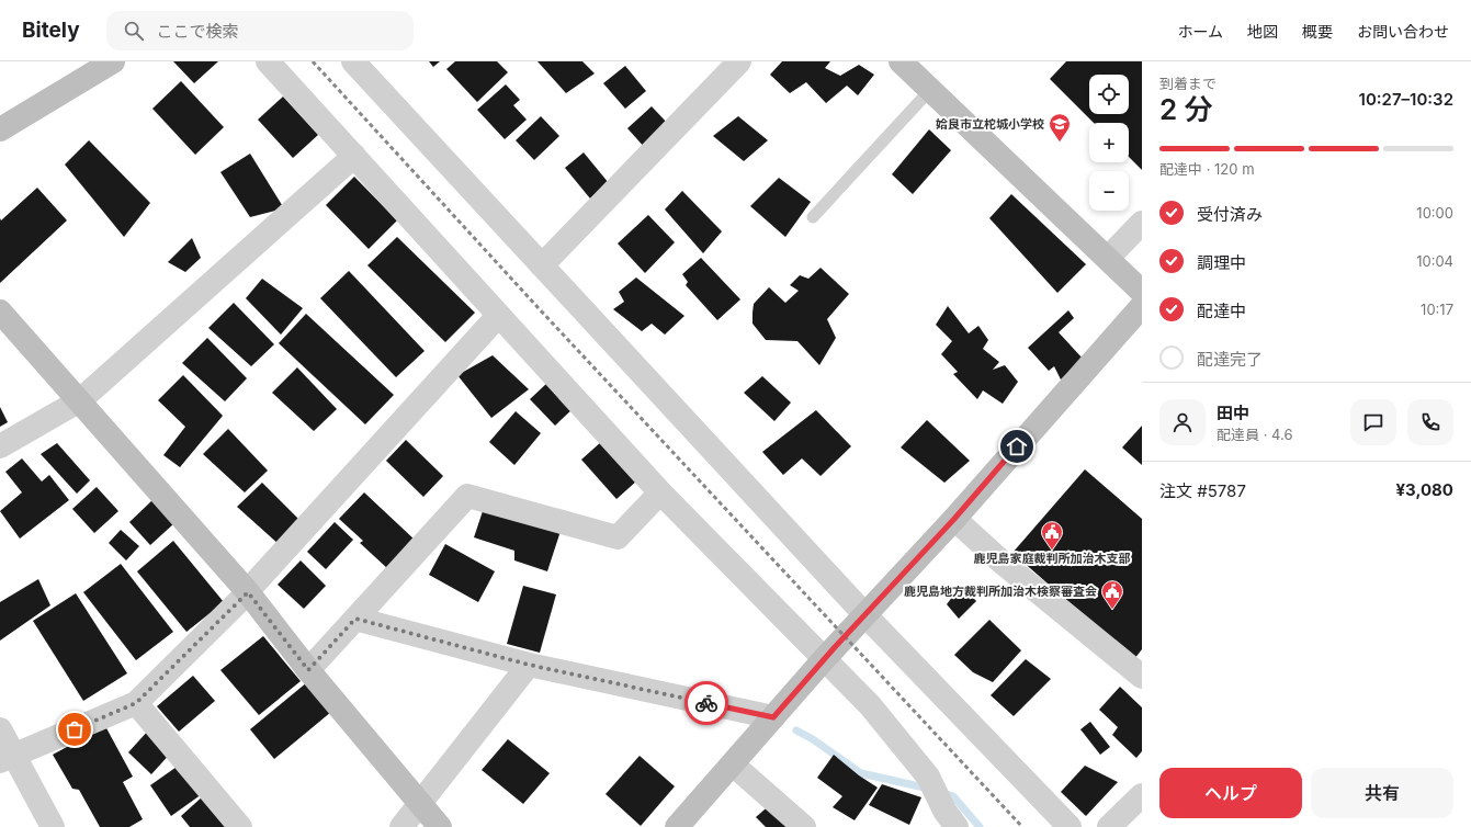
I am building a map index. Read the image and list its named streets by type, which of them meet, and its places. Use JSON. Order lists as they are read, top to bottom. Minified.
{"places":{"school or university":["姶良市立柁城小学校"],"public building":["鹿児島家庭裁判所加治木支部","鹿児島地方裁判所加治木検察審査会"]},"page":{"header":"Bitely","search":"ここで検索","nav":["ホーム","地図","概要","お問い合わせ"],"heading":["2 分","到着まで","10:27–10:32"],"panel":["田中","配達員 · 4.6","注文 #5787","¥3,080"],"map_buttons":["+","−"],"bar":"配達中 · 120 m","list":[["受付済み","10:00"],["調理中","10:04"],["配達中","10:17"],"配達完了"],"buttons":["ヘルプ","共有"]}}
